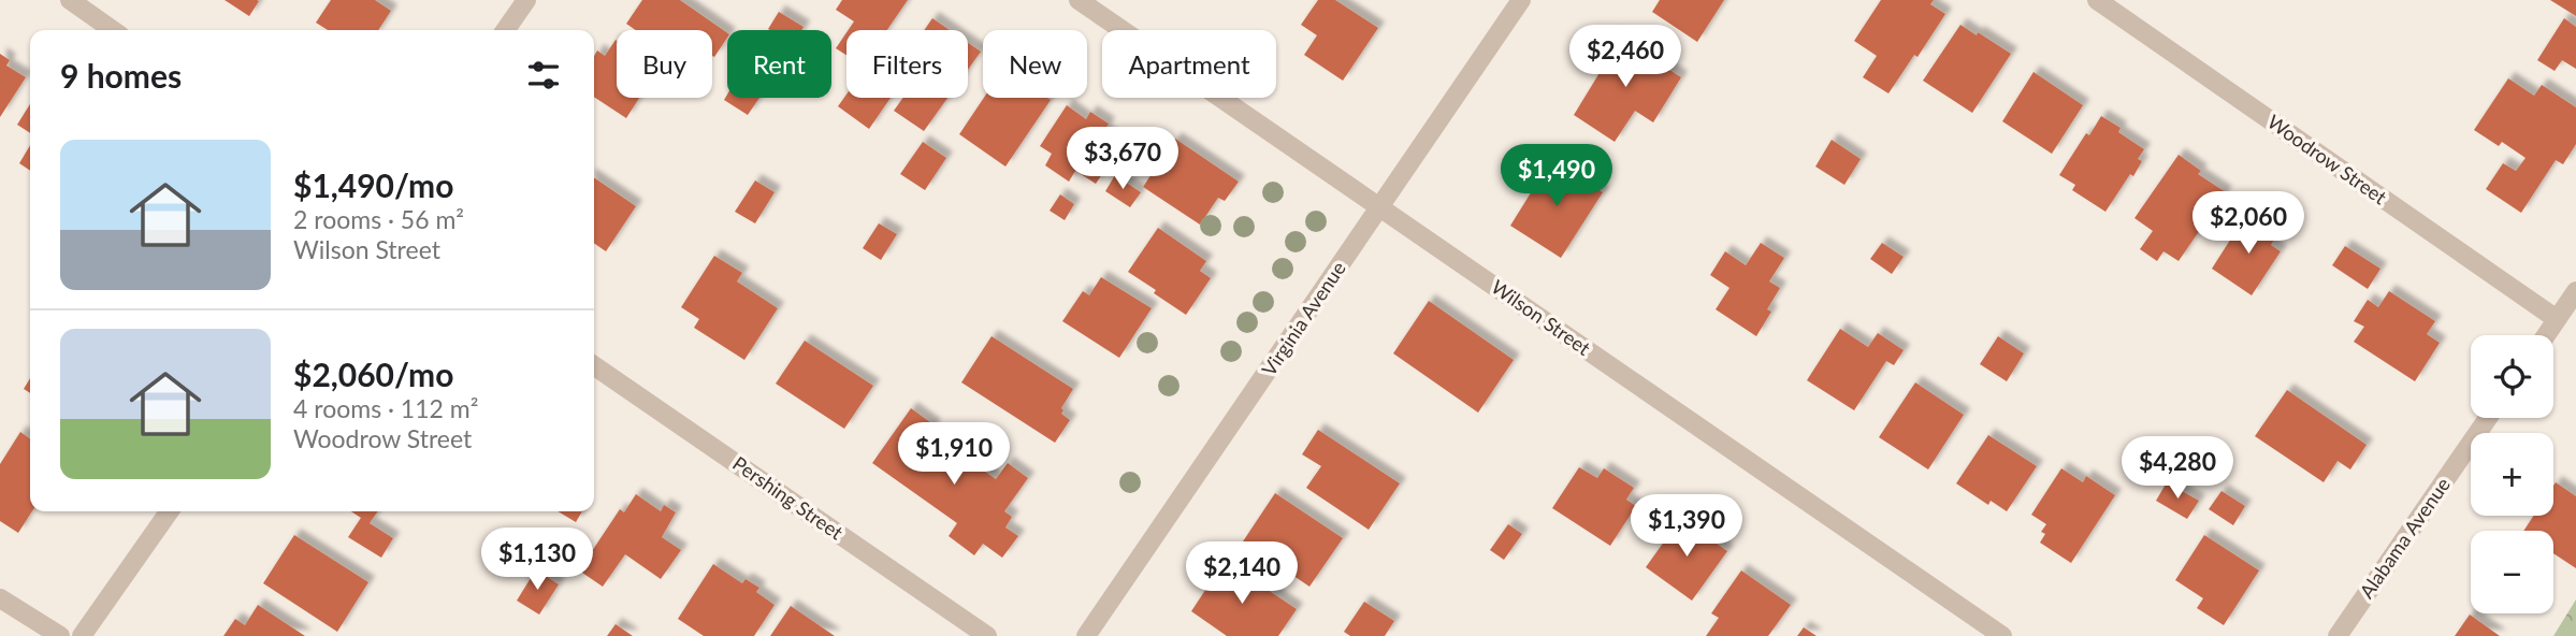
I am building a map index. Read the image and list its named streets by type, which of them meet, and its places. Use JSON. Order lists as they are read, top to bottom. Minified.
{"streets":{"street":["Woodrow Street","Wilson Street","Virginia Avenue","Pershing Street","Alabama Avenue"]},"crossings":[["Wilson Street","Virginia Avenue"]],"page":{"price":["$2,460","$3,670","$1,490","$2,060","$1,910","$4,280","$1,390","$1,130","$2,140"],"chip":["Buy","Rent","Filters","New","Apartment"],"heading":"9 homes","list":[{"name":"$1,490/mo","note":"2 rooms · 56 m² · Wilson Street"},{"name":"$2,060/mo","note":"4 rooms · 112 m² · Woodrow Street"}],"map_buttons":["+","−"]}}
